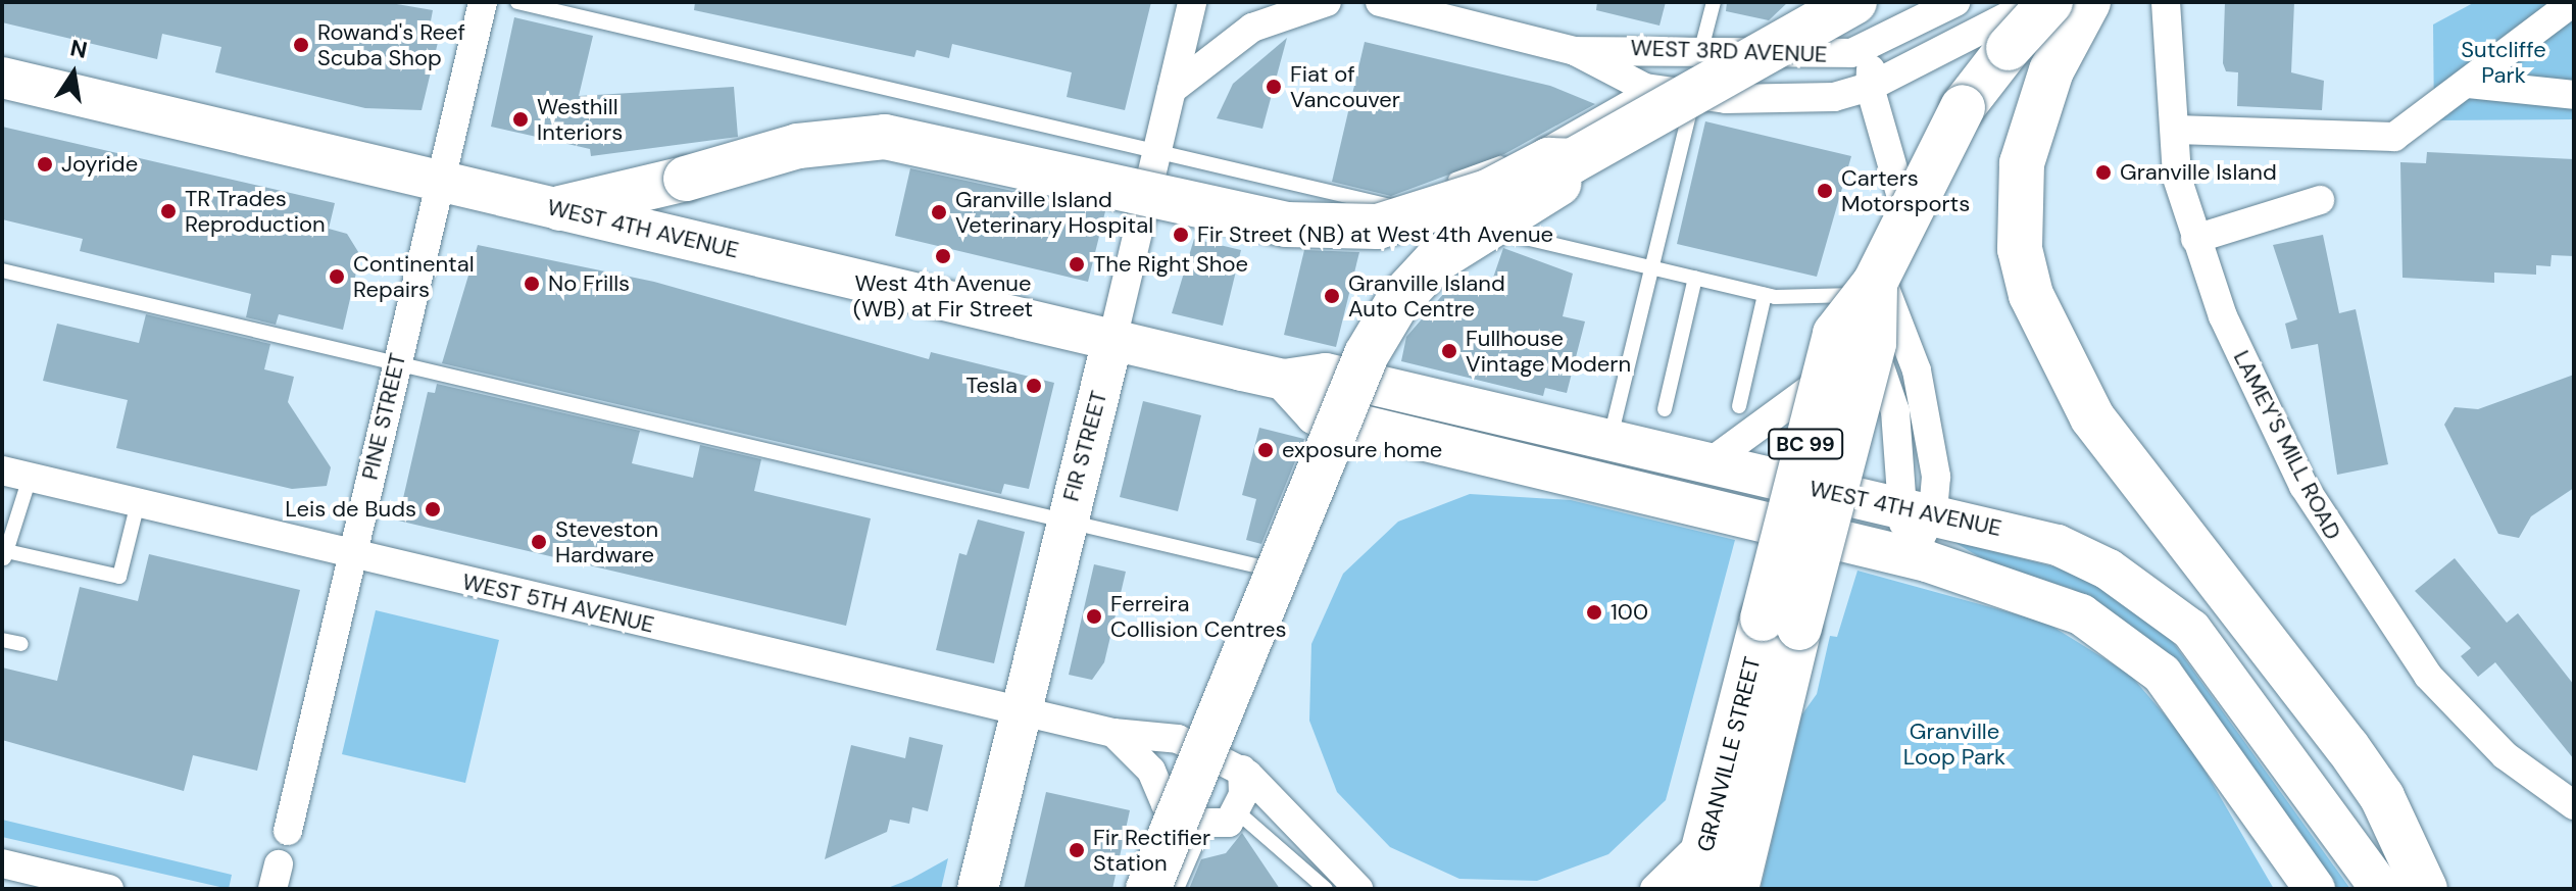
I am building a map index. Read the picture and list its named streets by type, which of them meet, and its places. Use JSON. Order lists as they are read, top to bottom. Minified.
{"streets":{"highway":["BC 99","GRANVILLE STREET"],"main road":["WEST 4TH AVENUE","FIR STREET"],"street":["WEST 3RD AVENUE","PINE STREET","LAMEY'S MILL ROAD","WEST 5TH AVENUE"]},"crossings":[["WEST 4TH AVENUE","PINE STREET"],["WEST 4TH AVENUE","FIR STREET"],["PINE STREET","WEST 5TH AVENUE"],["BC 99","GRANVILLE STREET"],["FIR STREET","WEST 5TH AVENUE"]],"parks":["Sutcliffe Park","Granville Loop Park"],"places":["Rowand's Reef Scuba Shop","Fiat of Vancouver","Westhill Interiors","Joyride","Granville Island","Carters Motorsports","TR Trades Reproduction","Granville Island Veterinary Hospital","Fir Street (NB) at West 4th Avenue","West 4th Avenue (WB) at Fir Street","The Right Shoe","Continental Repairs","No Frills","Granville Island Auto Centre","Fullhouse Vintage Modern","Tesla","exposure home","Leis de Buds","Steveston Hardware","100","Ferreira Collision Centres","Fir Rectifier Station"],"north":"top"}
